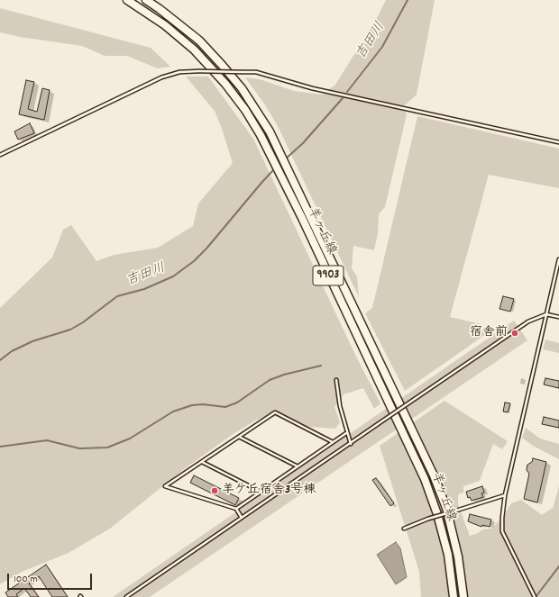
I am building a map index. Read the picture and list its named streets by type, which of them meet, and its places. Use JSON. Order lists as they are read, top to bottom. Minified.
{"streets":{"main road":["羊ヶ丘線","9903"]},"water":["吉田川"],"places":["宿舎前","羊ケ丘宿舎3号棟"],"scale_bar":"100 m"}
